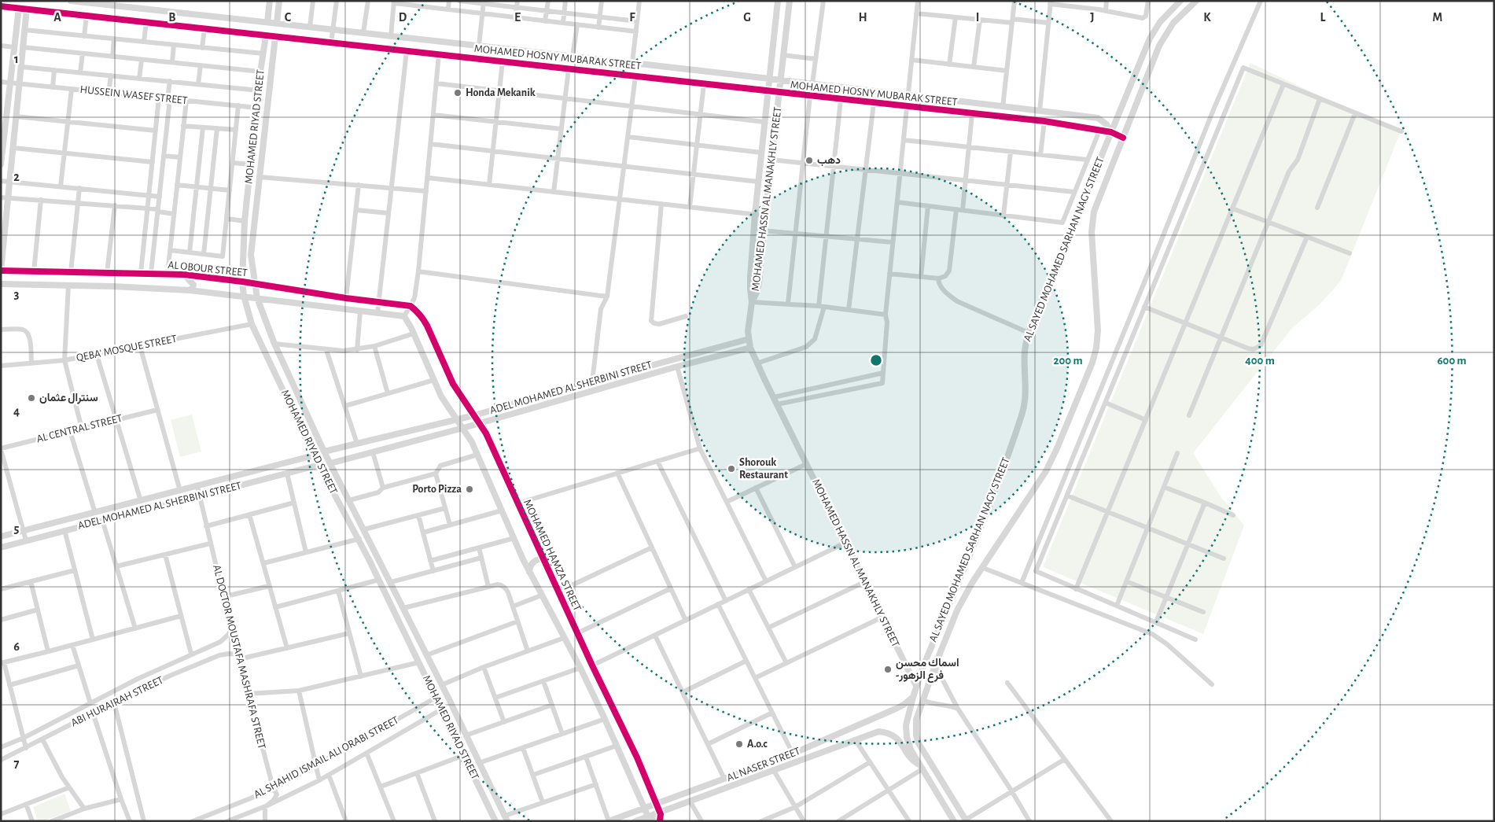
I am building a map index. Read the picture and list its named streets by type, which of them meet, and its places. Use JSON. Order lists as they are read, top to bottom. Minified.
{"streets":{"street":["MOHAMED HOSNY MUBARAK STREET","HUSSEIN WASEF STREET","MOHAMED RIYAD STREET","MOHAMED HASSN AL MANAKHLY STREET","AL SAYED MOHAMED SARHAN NAGY STREET","AL OBOUR STREET","QEBA' MOSQUE STREET","ADEL MOHAMED AL SHERBINI STREET","AL CENTRAL STREET","MOHAMED HAMZA STREET","AL DOCTOR MOUSTAFA MASHRAFA STREET","ABI HURAIRAH STREET","AL SHAHID ISMAIL ALI ORABI STREET","AL NASER STREET"]},"crossings":[["MOHAMED HOSNY MUBARAK STREET","MOHAMED RIYAD STREET"],["MOHAMED HOSNY MUBARAK STREET","MOHAMED HASSN AL MANAKHLY STREET"],["MOHAMED HOSNY MUBARAK STREET","AL SAYED MOHAMED SARHAN NAGY STREET"],["HUSSEIN WASEF STREET","MOHAMED RIYAD STREET"],["MOHAMED RIYAD STREET","AL OBOUR STREET"],["MOHAMED RIYAD STREET","QEBA' MOSQUE STREET"],["MOHAMED RIYAD STREET","ADEL MOHAMED AL SHERBINI STREET"],["MOHAMED RIYAD STREET","AL SHAHID ISMAIL ALI ORABI STREET"],["MOHAMED HASSN AL MANAKHLY STREET","AL SAYED MOHAMED SARHAN NAGY STREET"],["MOHAMED HASSN AL MANAKHLY STREET","ADEL MOHAMED AL SHERBINI STREET"],["AL OBOUR STREET","MOHAMED HAMZA STREET"],["ADEL MOHAMED AL SHERBINI STREET","MOHAMED HAMZA STREET"],["ADEL MOHAMED AL SHERBINI STREET","AL DOCTOR MOUSTAFA MASHRAFA STREET"],["MOHAMED HAMZA STREET","AL NASER STREET"],["AL DOCTOR MOUSTAFA MASHRAFA STREET","ABI HURAIRAH STREET"],["AL DOCTOR MOUSTAFA MASHRAFA STREET","AL SHAHID ISMAIL ALI ORABI STREET"]],"places":["Honda Mekanik","دهب","سنترال عثمان","Shorouk Restaurant","Porto Pizza","اسماك محسن -فرع الزهور","A.o.c"],"grid":{"columns":["A","B","C","D","E","F","G","H","I","J","K","L","M"],"rows":["1","2","3","4","5","6","7"]},"rings":["200 m","400 m","600 m"]}
